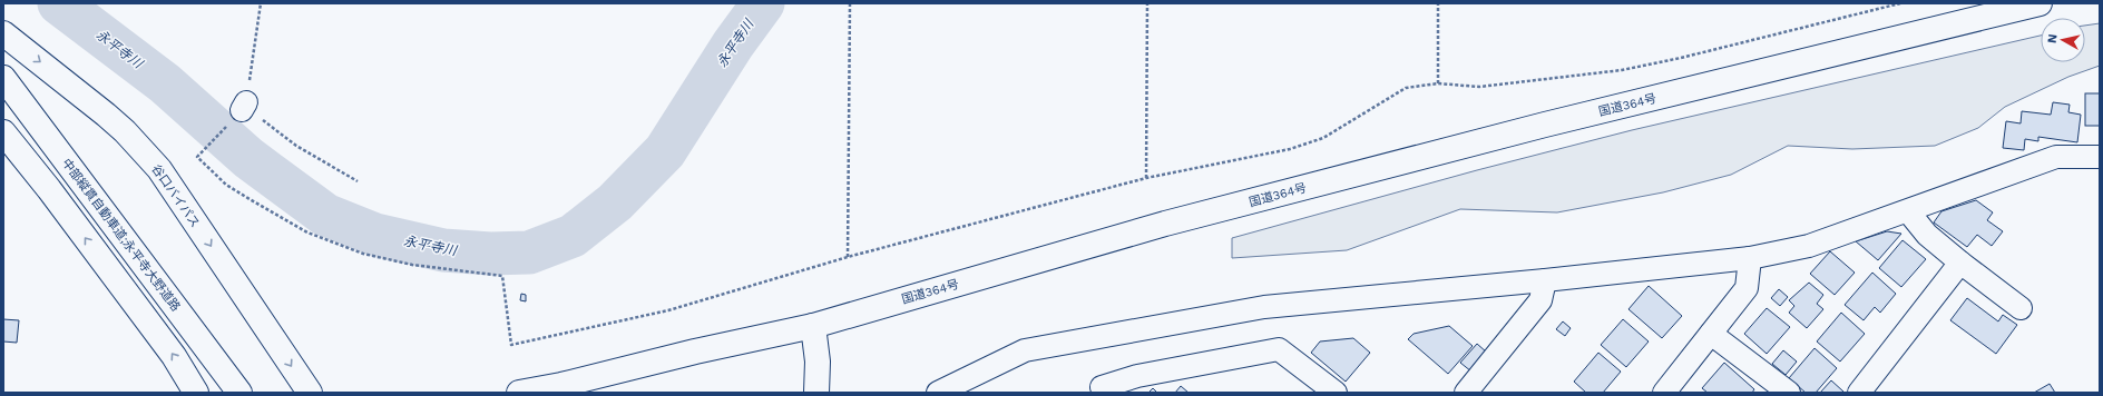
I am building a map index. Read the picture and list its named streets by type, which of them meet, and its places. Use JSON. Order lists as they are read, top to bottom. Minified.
{"streets":{"main road":["国道364号","谷口バイパス","中部縦貫自動車道;永平寺大野道路"]},"water":["永平寺川"],"north":"left"}
